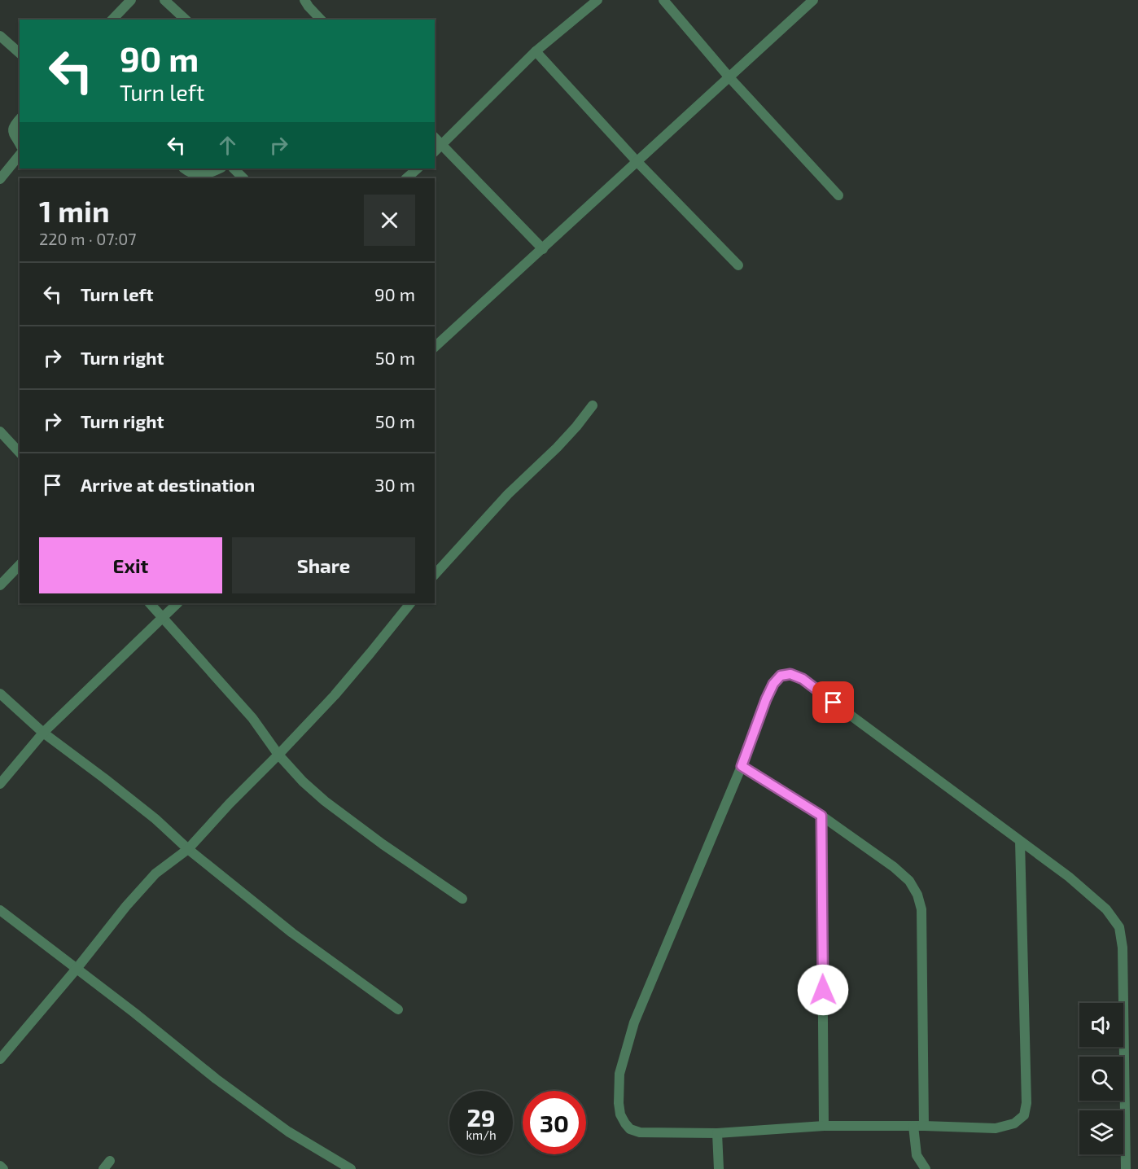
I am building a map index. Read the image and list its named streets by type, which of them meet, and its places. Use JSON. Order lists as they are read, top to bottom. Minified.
{"page":{"turn":["90 m","Turn left"],"heading":["1 min","220 m · 07:07"],"list":[{"name":"Turn left","value":"90 m"},{"name":"Turn right","value":"50 m"},{"name":"Turn right","value":"50 m"},{"name":"Arrive at destination","value":"30 m"}],"buttons":["Exit","Share"],"speed":"29 km/h","limit":"30"}}
